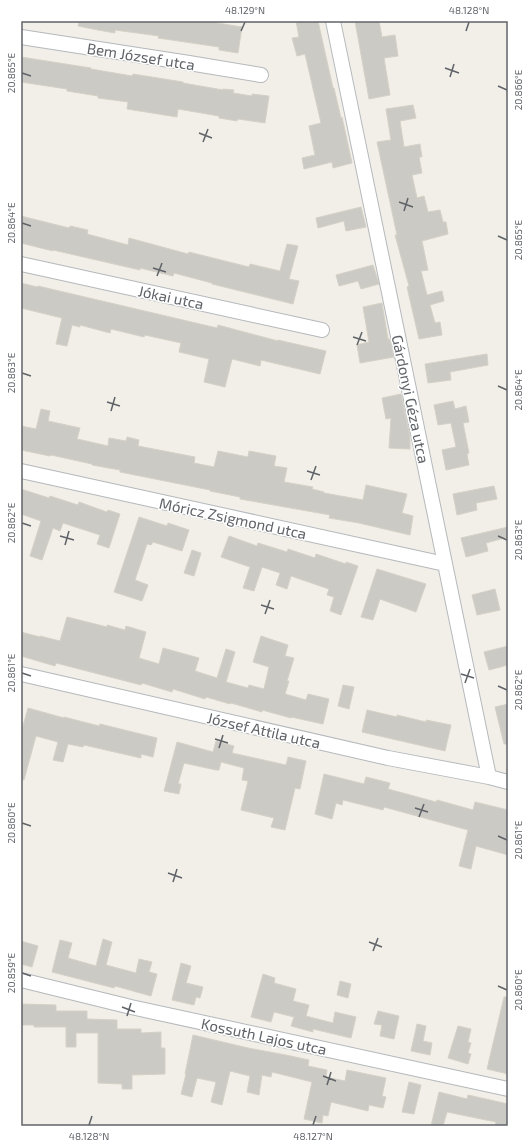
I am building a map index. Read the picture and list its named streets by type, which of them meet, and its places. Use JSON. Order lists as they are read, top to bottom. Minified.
{"streets":{"street":["Bem József utca","Jókai utca","Gárdonyi Géza utca","Móricz Zsigmond utca","József Attila utca","Kossuth Lajos utca"]},"crossings":[["Gárdonyi Géza utca","Móricz Zsigmond utca"],["Gárdonyi Géza utca","József Attila utca"]],"coordinates":["48.129°N","48.128°N","20.865°E","20.866°E","20.864°E","20.863°E","20.862°E","20.861°E","20.860°E","20.859°E","48.127°N"]}
